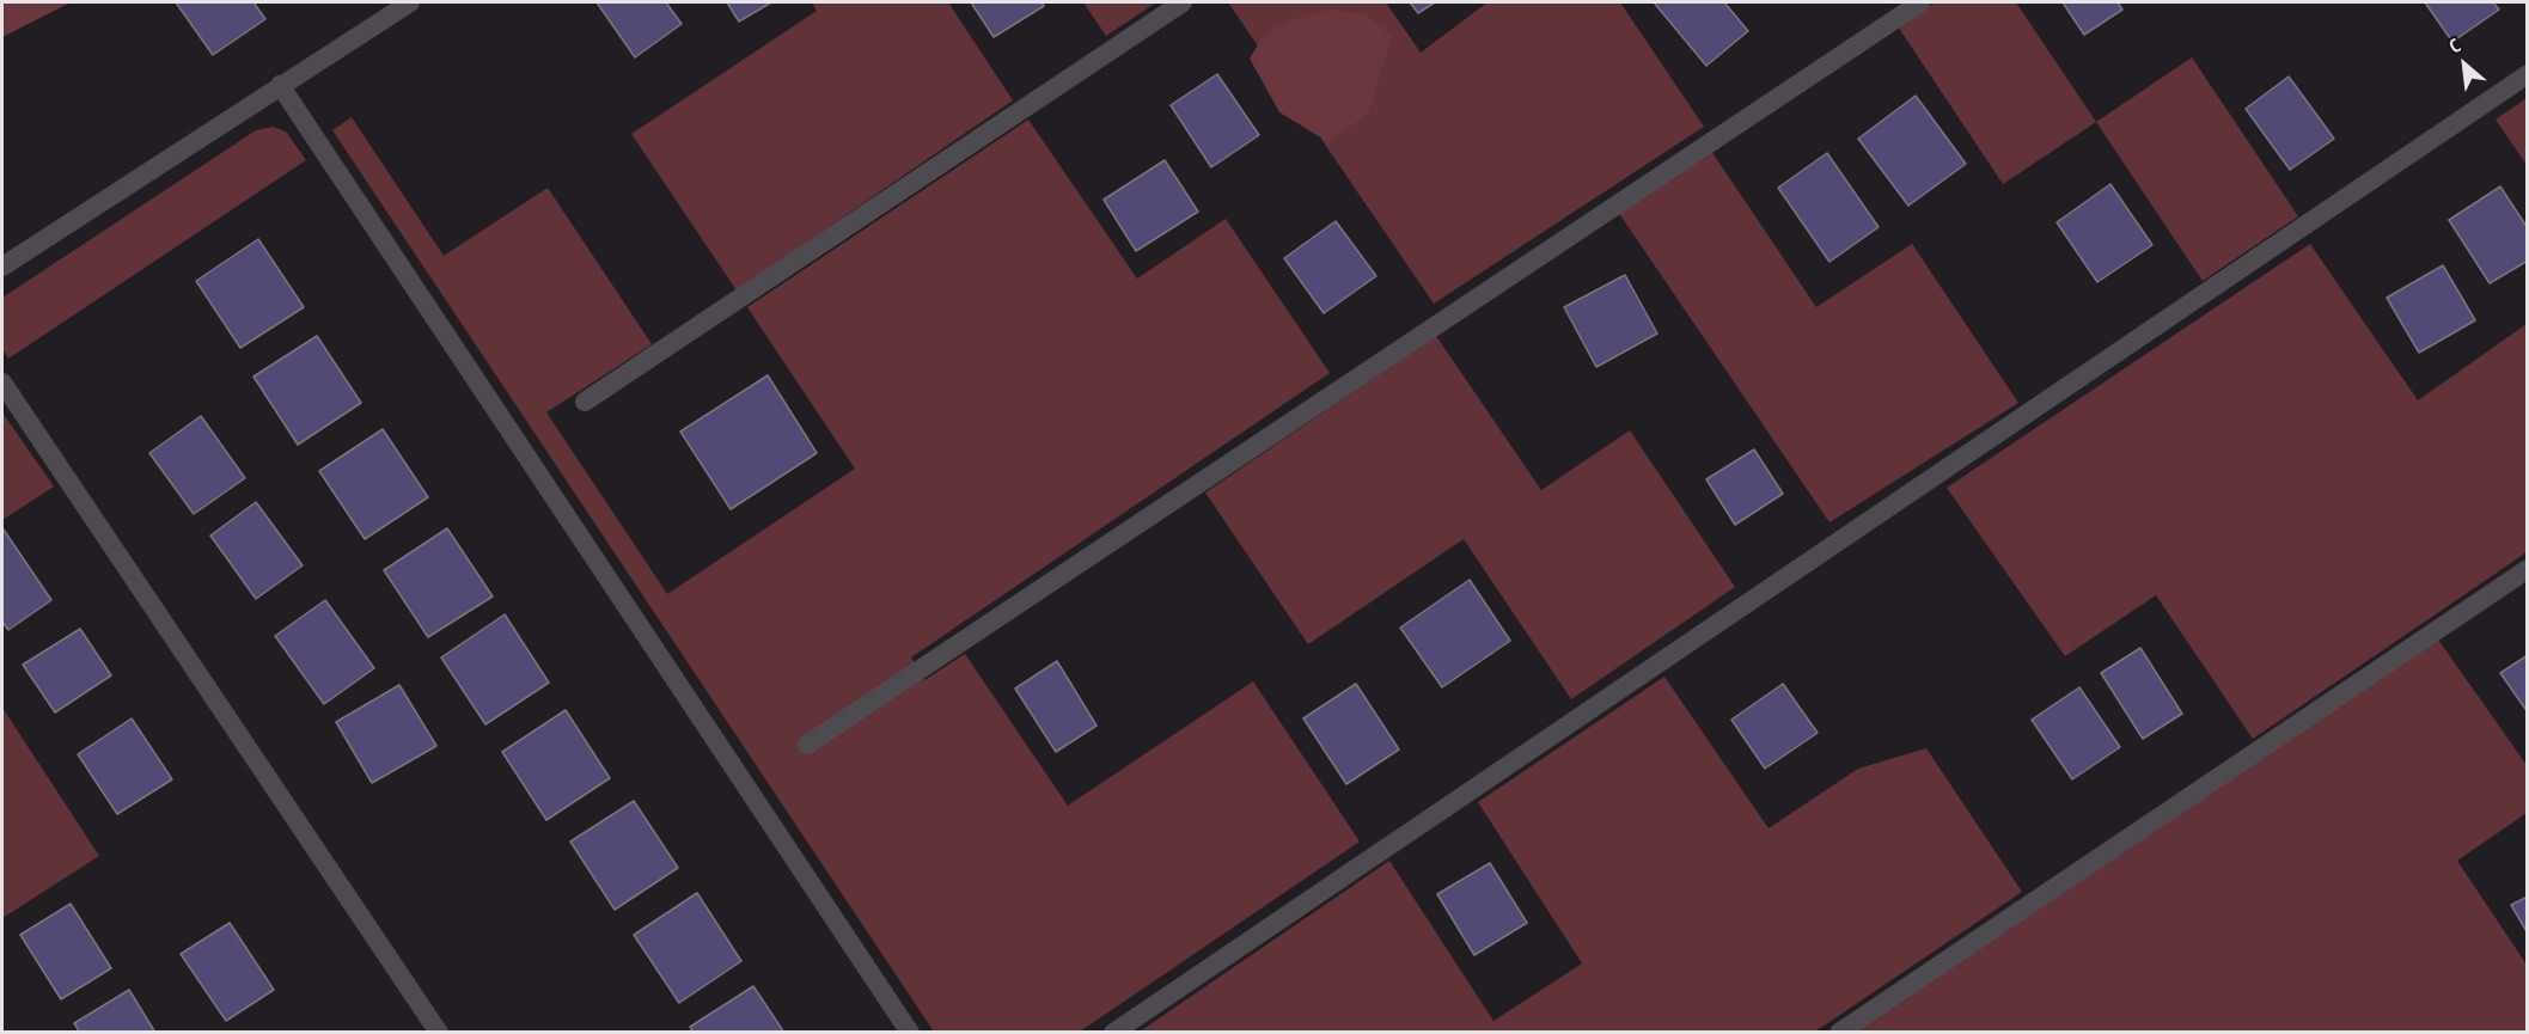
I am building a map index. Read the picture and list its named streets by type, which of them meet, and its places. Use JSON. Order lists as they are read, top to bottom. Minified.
{"north":"top left"}
